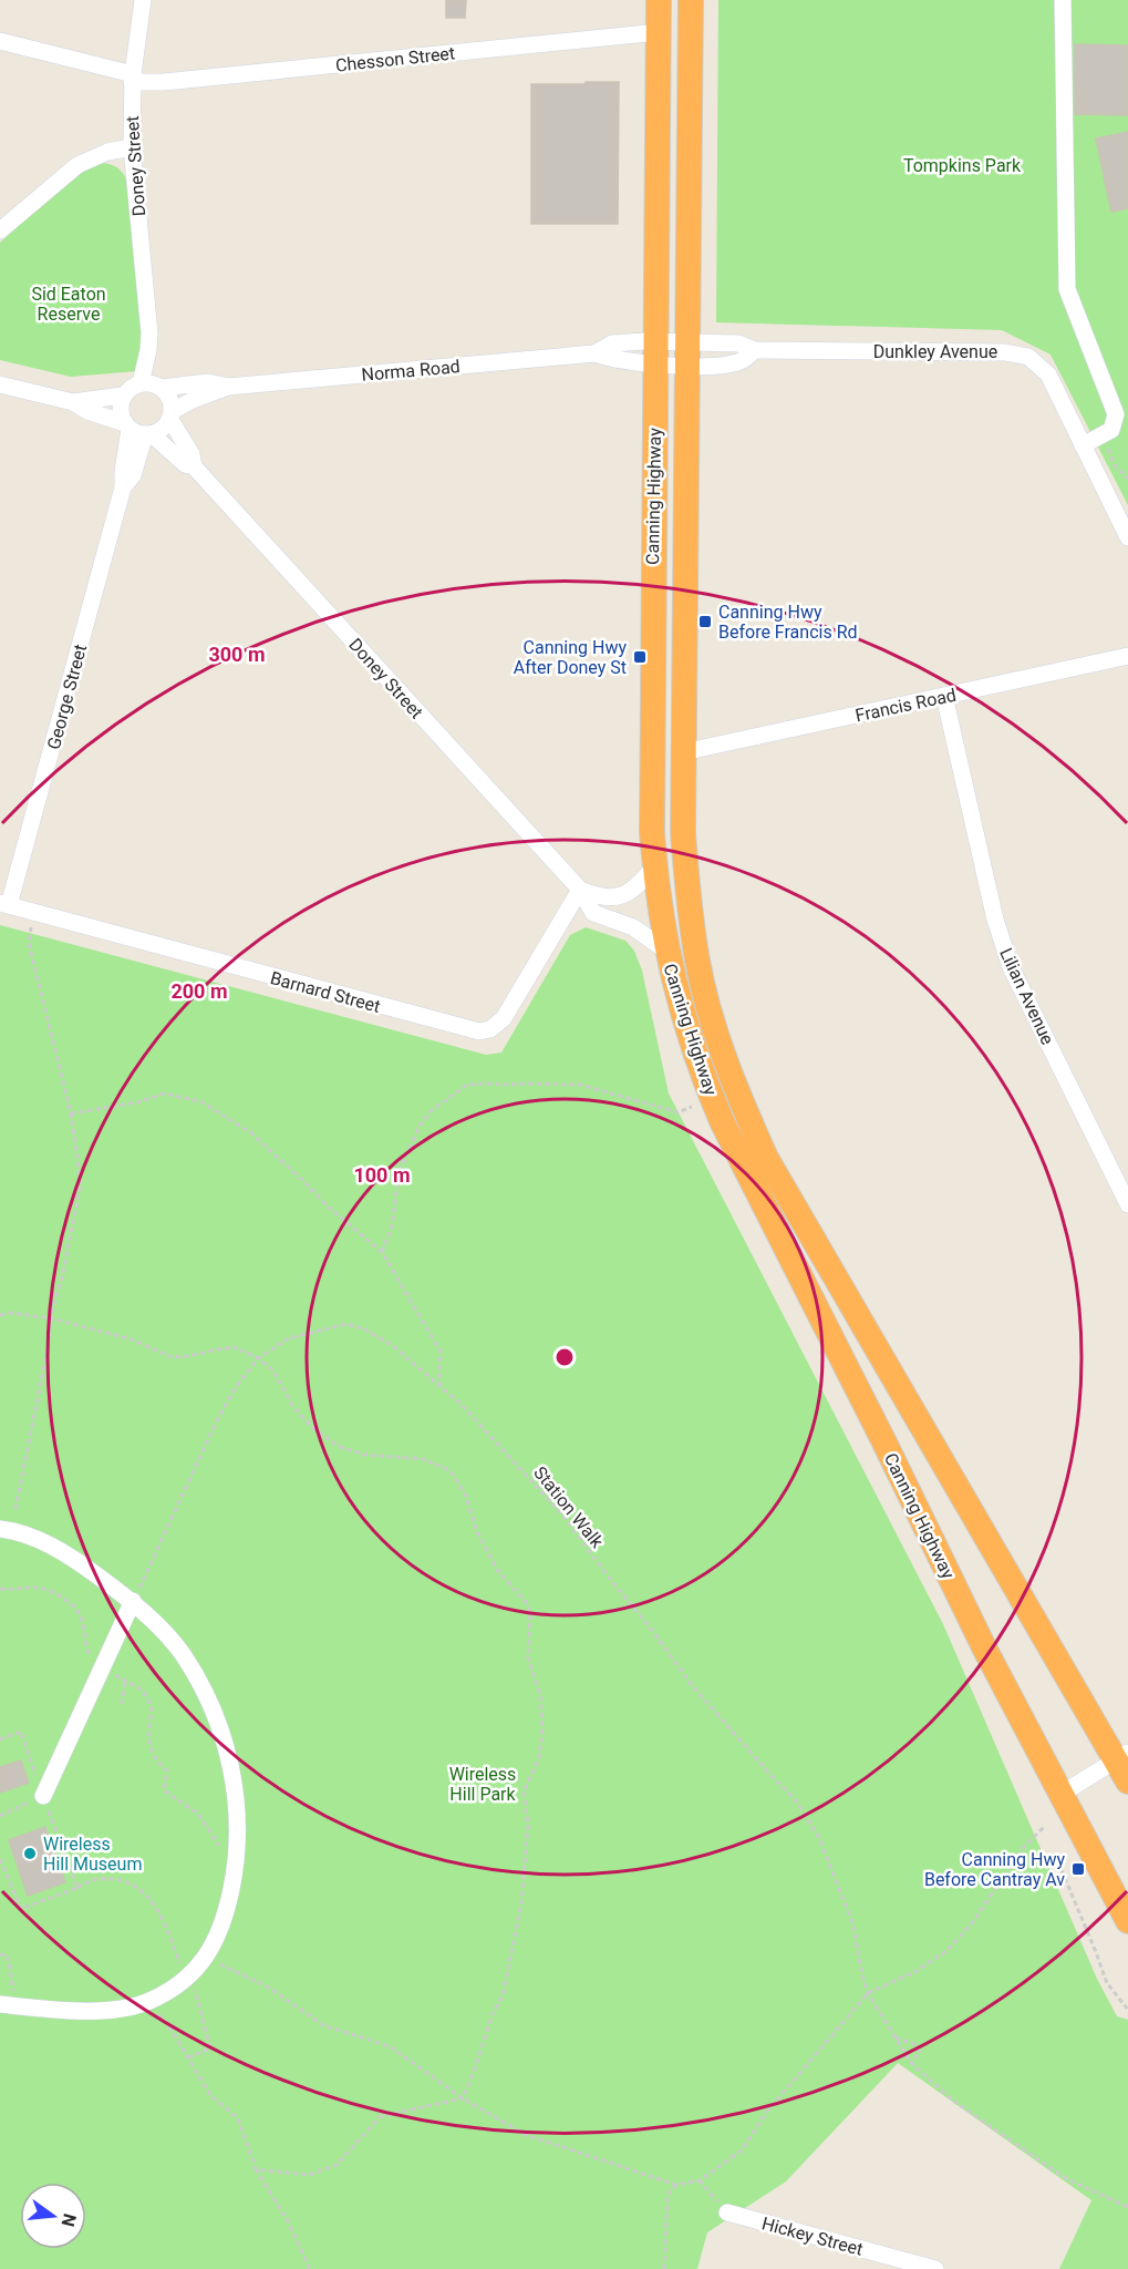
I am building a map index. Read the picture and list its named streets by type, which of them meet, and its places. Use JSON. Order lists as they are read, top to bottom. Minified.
{"streets":{"highway":["Canning Highway"],"street":["Chesson Street","Doney Street","Dunkley Avenue","Norma Road","George Street","Francis Road","Barnard Street","Lilian Avenue","Hickey Street"],"path":["Station Walk"]},"crossings":[["Chesson Street","Doney Street"],["Chesson Street","Canning Highway"],["Doney Street","Norma Road"],["Doney Street","Canning Highway"],["Doney Street","George Street"],["Doney Street","Barnard Street"],["Dunkley Avenue","Norma Road"],["Dunkley Avenue","Canning Highway"],["Norma Road","Canning Highway"],["Norma Road","George Street"],["Canning Highway","Francis Road"],["George Street","Barnard Street"],["Francis Road","Lilian Avenue"]],"parks":["Tompkins Park","Sid Eaton Reserve","Wireless Hill Park"],"places":{"transit":["Canning Hwy Before Francis Rd","Canning Hwy After Doney St","Canning Hwy Before Cantray Av"],"other":["Wireless Hill Museum"]},"north":"right","rings":["300 m","200 m","100 m"]}
